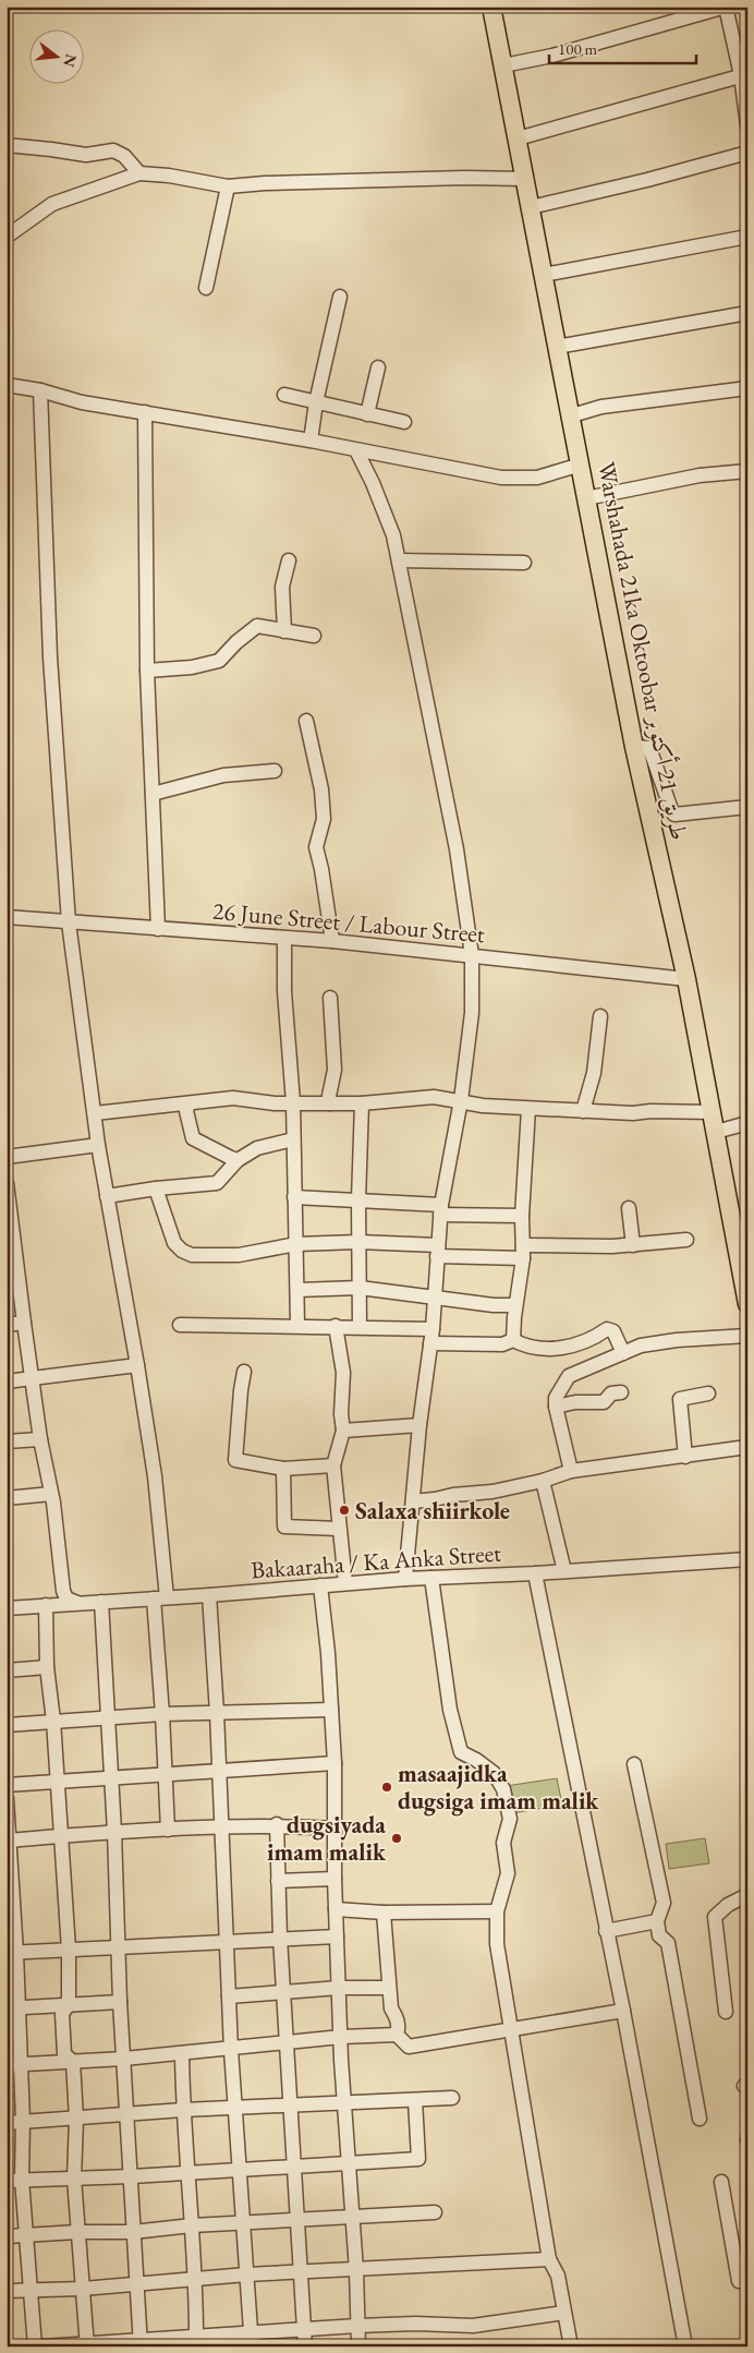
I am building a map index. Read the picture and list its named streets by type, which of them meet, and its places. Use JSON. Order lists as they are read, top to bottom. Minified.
{"streets":{"main road":["Warshahada 21ka Oktoobar طريق 21 أكتوبر"],"street":["26 June Street / Labour Street","Bakaaraha / Ka Anka Street"]},"crossings":[["Warshahada 21ka Oktoobar طريق 21 أكتوبر","26 June Street / Labour Street"]],"places":["Salaxa shiirkole","masaajidka dugsiga imam malik","dugsiyada imam malik"],"scale_bar":"100 m","north":"right"}
